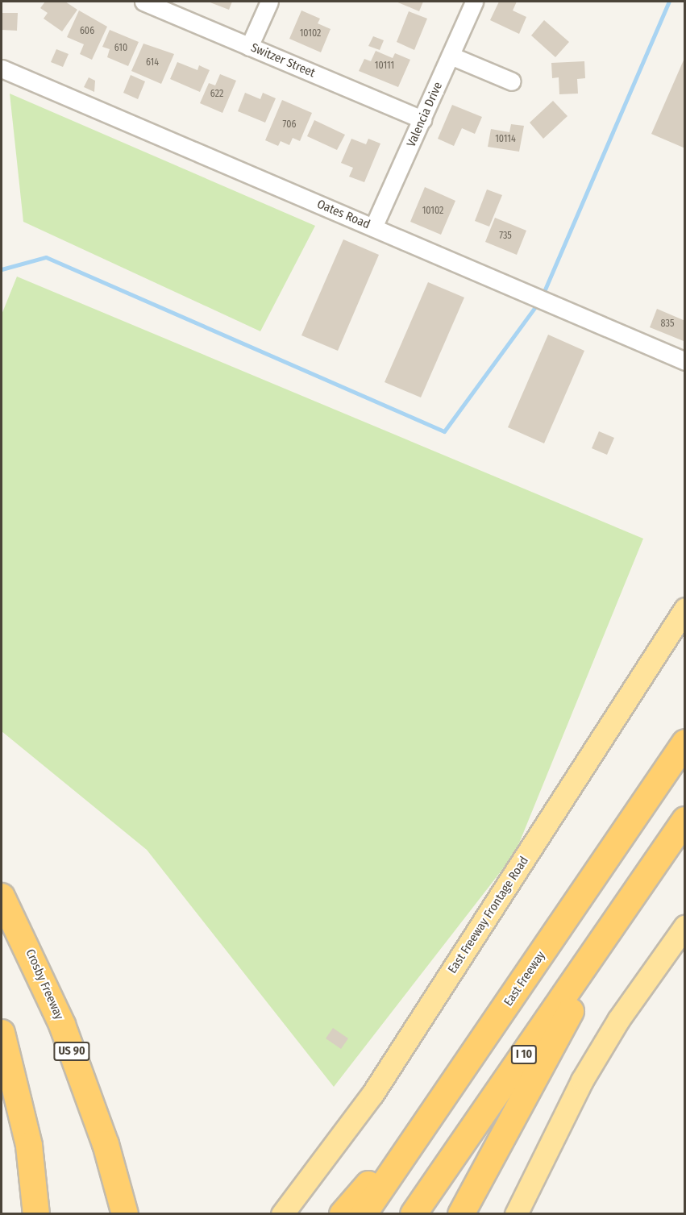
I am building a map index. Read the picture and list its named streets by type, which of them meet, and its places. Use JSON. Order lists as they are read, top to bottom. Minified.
{"streets":{"highway":["East Freeway","Crosby Freeway","US 90","I 10"],"main road":["East Freeway Frontage Road"],"street":["Switzer Street","Valencia Drive","Oates Road"]},"crossings":[["Switzer Street","Valencia Drive"],["Valencia Drive","Oates Road"]],"house_numbers":["606","10102","610","614","10111","622","706","10114","10102","735","835"]}
